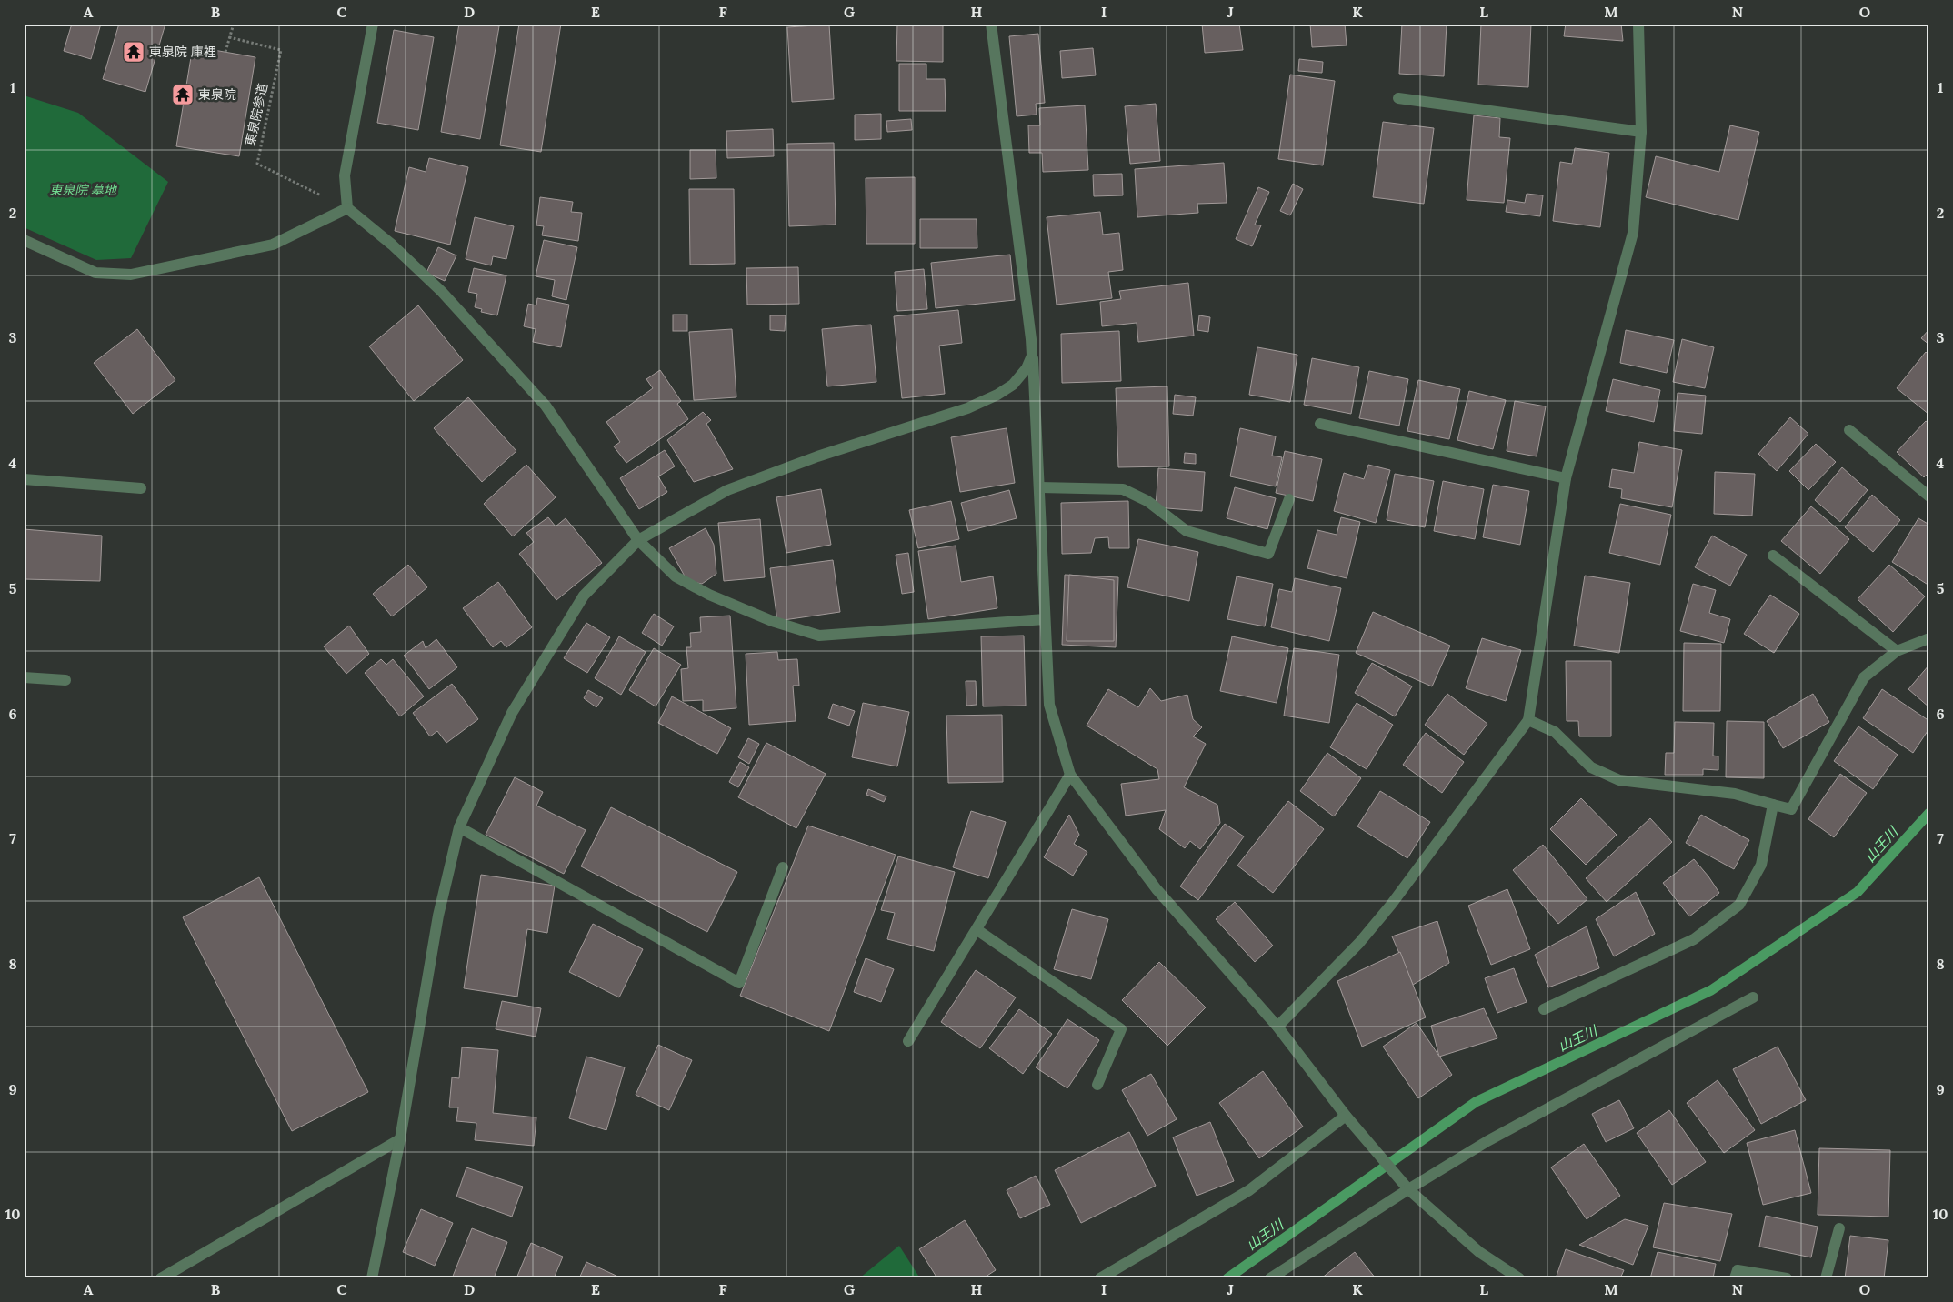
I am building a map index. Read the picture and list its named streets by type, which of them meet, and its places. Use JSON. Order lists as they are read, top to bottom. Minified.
{"streets":{"path":["東泉院参道"]},"water":["山王川"],"parks":["東泉院 墓地"],"places":{"temple":["東泉院 庫裡","東泉院"]},"grid":{"columns":["A","B","C","D","E","F","G","H","I","J","K","L","M","N","O"],"rows":["1","2","3","4","5","6","7","8","9","10"]}}
